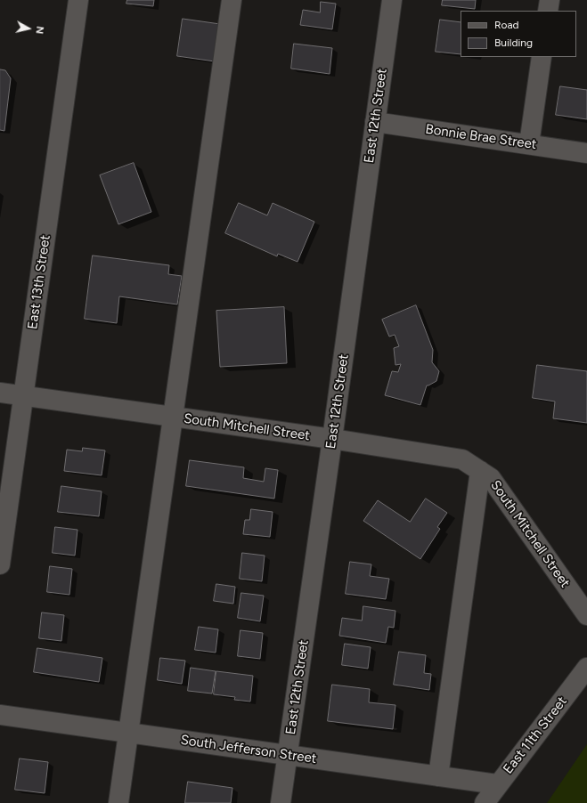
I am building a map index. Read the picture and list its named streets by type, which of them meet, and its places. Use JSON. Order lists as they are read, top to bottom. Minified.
{"streets":{"street":["East 12th Street","Bonnie Brae Street","East 13th Street","South Mitchell Street","East 11th Street","South Jefferson Street"]},"crossings":[["East 12th Street","Bonnie Brae Street"],["East 12th Street","South Mitchell Street"],["East 12th Street","South Jefferson Street"],["East 13th Street","South Mitchell Street"],["East 11th Street","South Jefferson Street"]],"legend":["Road","Building"],"north":"right"}
